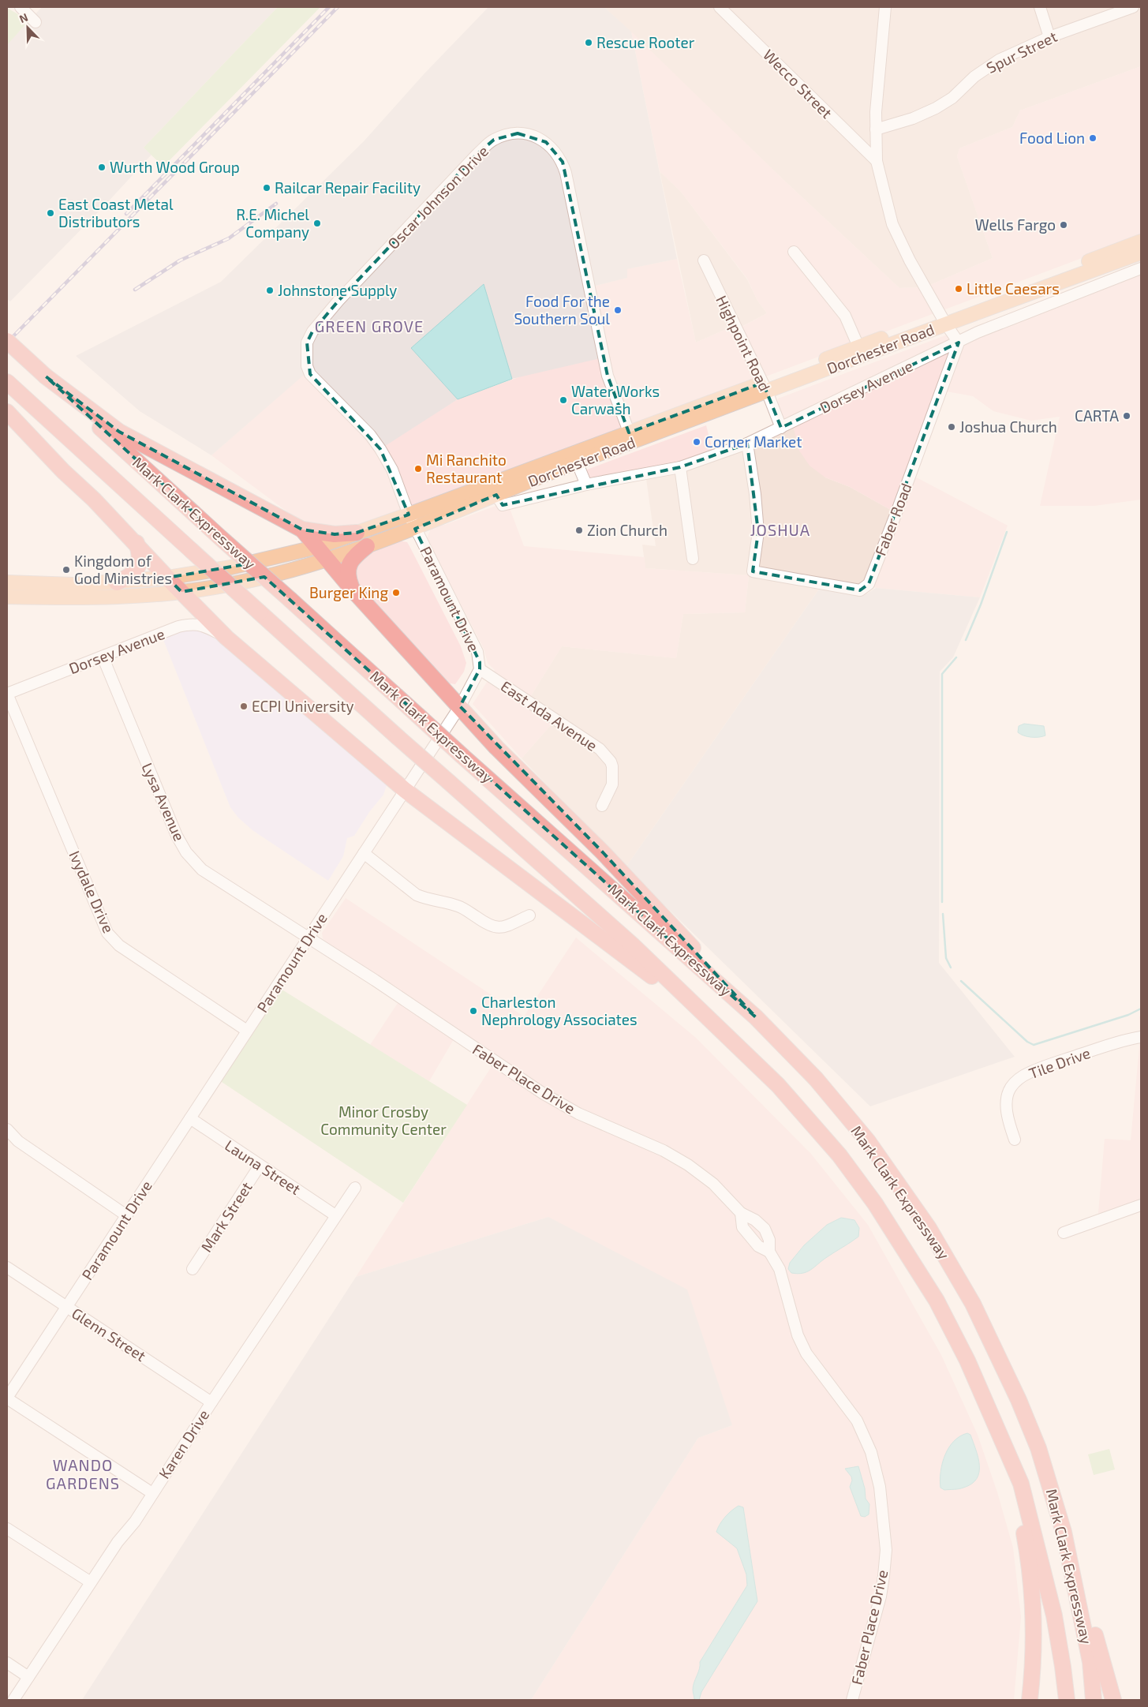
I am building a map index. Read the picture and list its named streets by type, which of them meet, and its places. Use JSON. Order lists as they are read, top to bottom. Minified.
{"streets":{"highway":["Mark Clark Expressway"],"main road":["Dorchester Road"],"street":["Spur Street","Wecco Street","Oscar Johnson Drive","Highpoint Road","Dorsey Avenue","Faber Road","Paramount Drive","East Ada Avenue","Lysa Avenue","Ivydale Drive","Tile Drive","Faber Place Drive","Launa Street","Mark Street","Glenn Street","Karen Drive"]},"crossings":[["Oscar Johnson Drive","Dorchester Road"],["Oscar Johnson Drive","Paramount Drive"],["Highpoint Road","Dorchester Road"],["Highpoint Road","Dorsey Avenue"],["Dorchester Road","Dorsey Avenue"],["Dorchester Road","Paramount Drive"],["Dorsey Avenue","Faber Road"],["Dorsey Avenue","Lysa Avenue"],["Dorsey Avenue","Ivydale Drive"],["Paramount Drive","East Ada Avenue"],["Paramount Drive","Lysa Avenue"],["Paramount Drive","Ivydale Drive"],["Paramount Drive","Faber Place Drive"],["Paramount Drive","Launa Street"],["Paramount Drive","Glenn Street"],["Lysa Avenue","Faber Place Drive"],["Launa Street","Mark Street"],["Launa Street","Karen Drive"],["Glenn Street","Karen Drive"]],"districts":["GREEN GROVE","JOSHUA","WANDO GARDENS"],"parks":["Minor Crosby Community Center"],"places":["Rescue Rooter","Food Lion","Wurth Wood Group","Railcar Repair Facility","East Coast Metal Distributors","R.E. Michel Company","Wells Fargo","Little Caesars","Johnstone Supply","Food For the Southern Soul","Water Works Carwash","CARTA","Joshua Church","Corner Market","Mi Ranchito Restaurant","Zion Church","Kingdom of God Ministries","Burger King","ECPI University","Charleston Nephrology Associates"],"north":"top left"}
